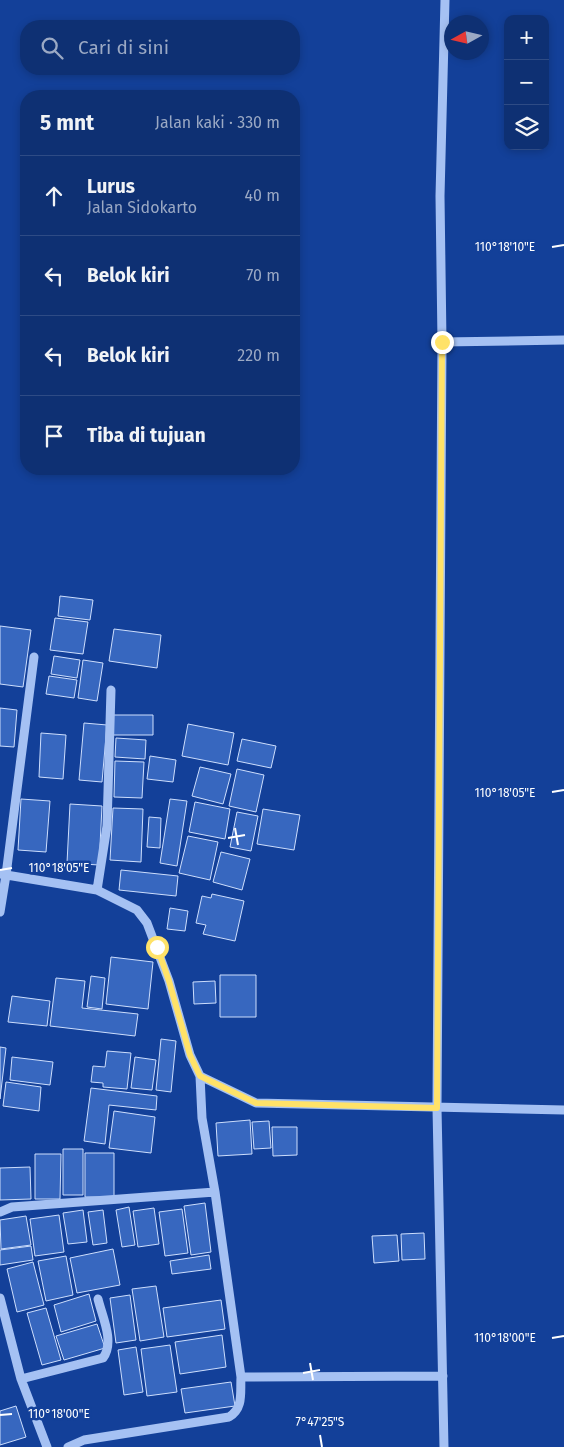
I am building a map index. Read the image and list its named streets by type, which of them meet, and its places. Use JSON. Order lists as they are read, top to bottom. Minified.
{"north":"left","page":{"map_buttons":["+","−"],"search":"Cari di sini","heading":["5 mnt","Jalan kaki · 330 m"],"list":[["Lurus","Jalan Sidokarto","40 m"],["Belok kiri","70 m"],["Belok kiri","220 m"],"Tiba di tujuan"]},"coordinates":["110°18'10\"E","110°18'05\"E","110°18'00\"E","7°47'25\"S"]}
